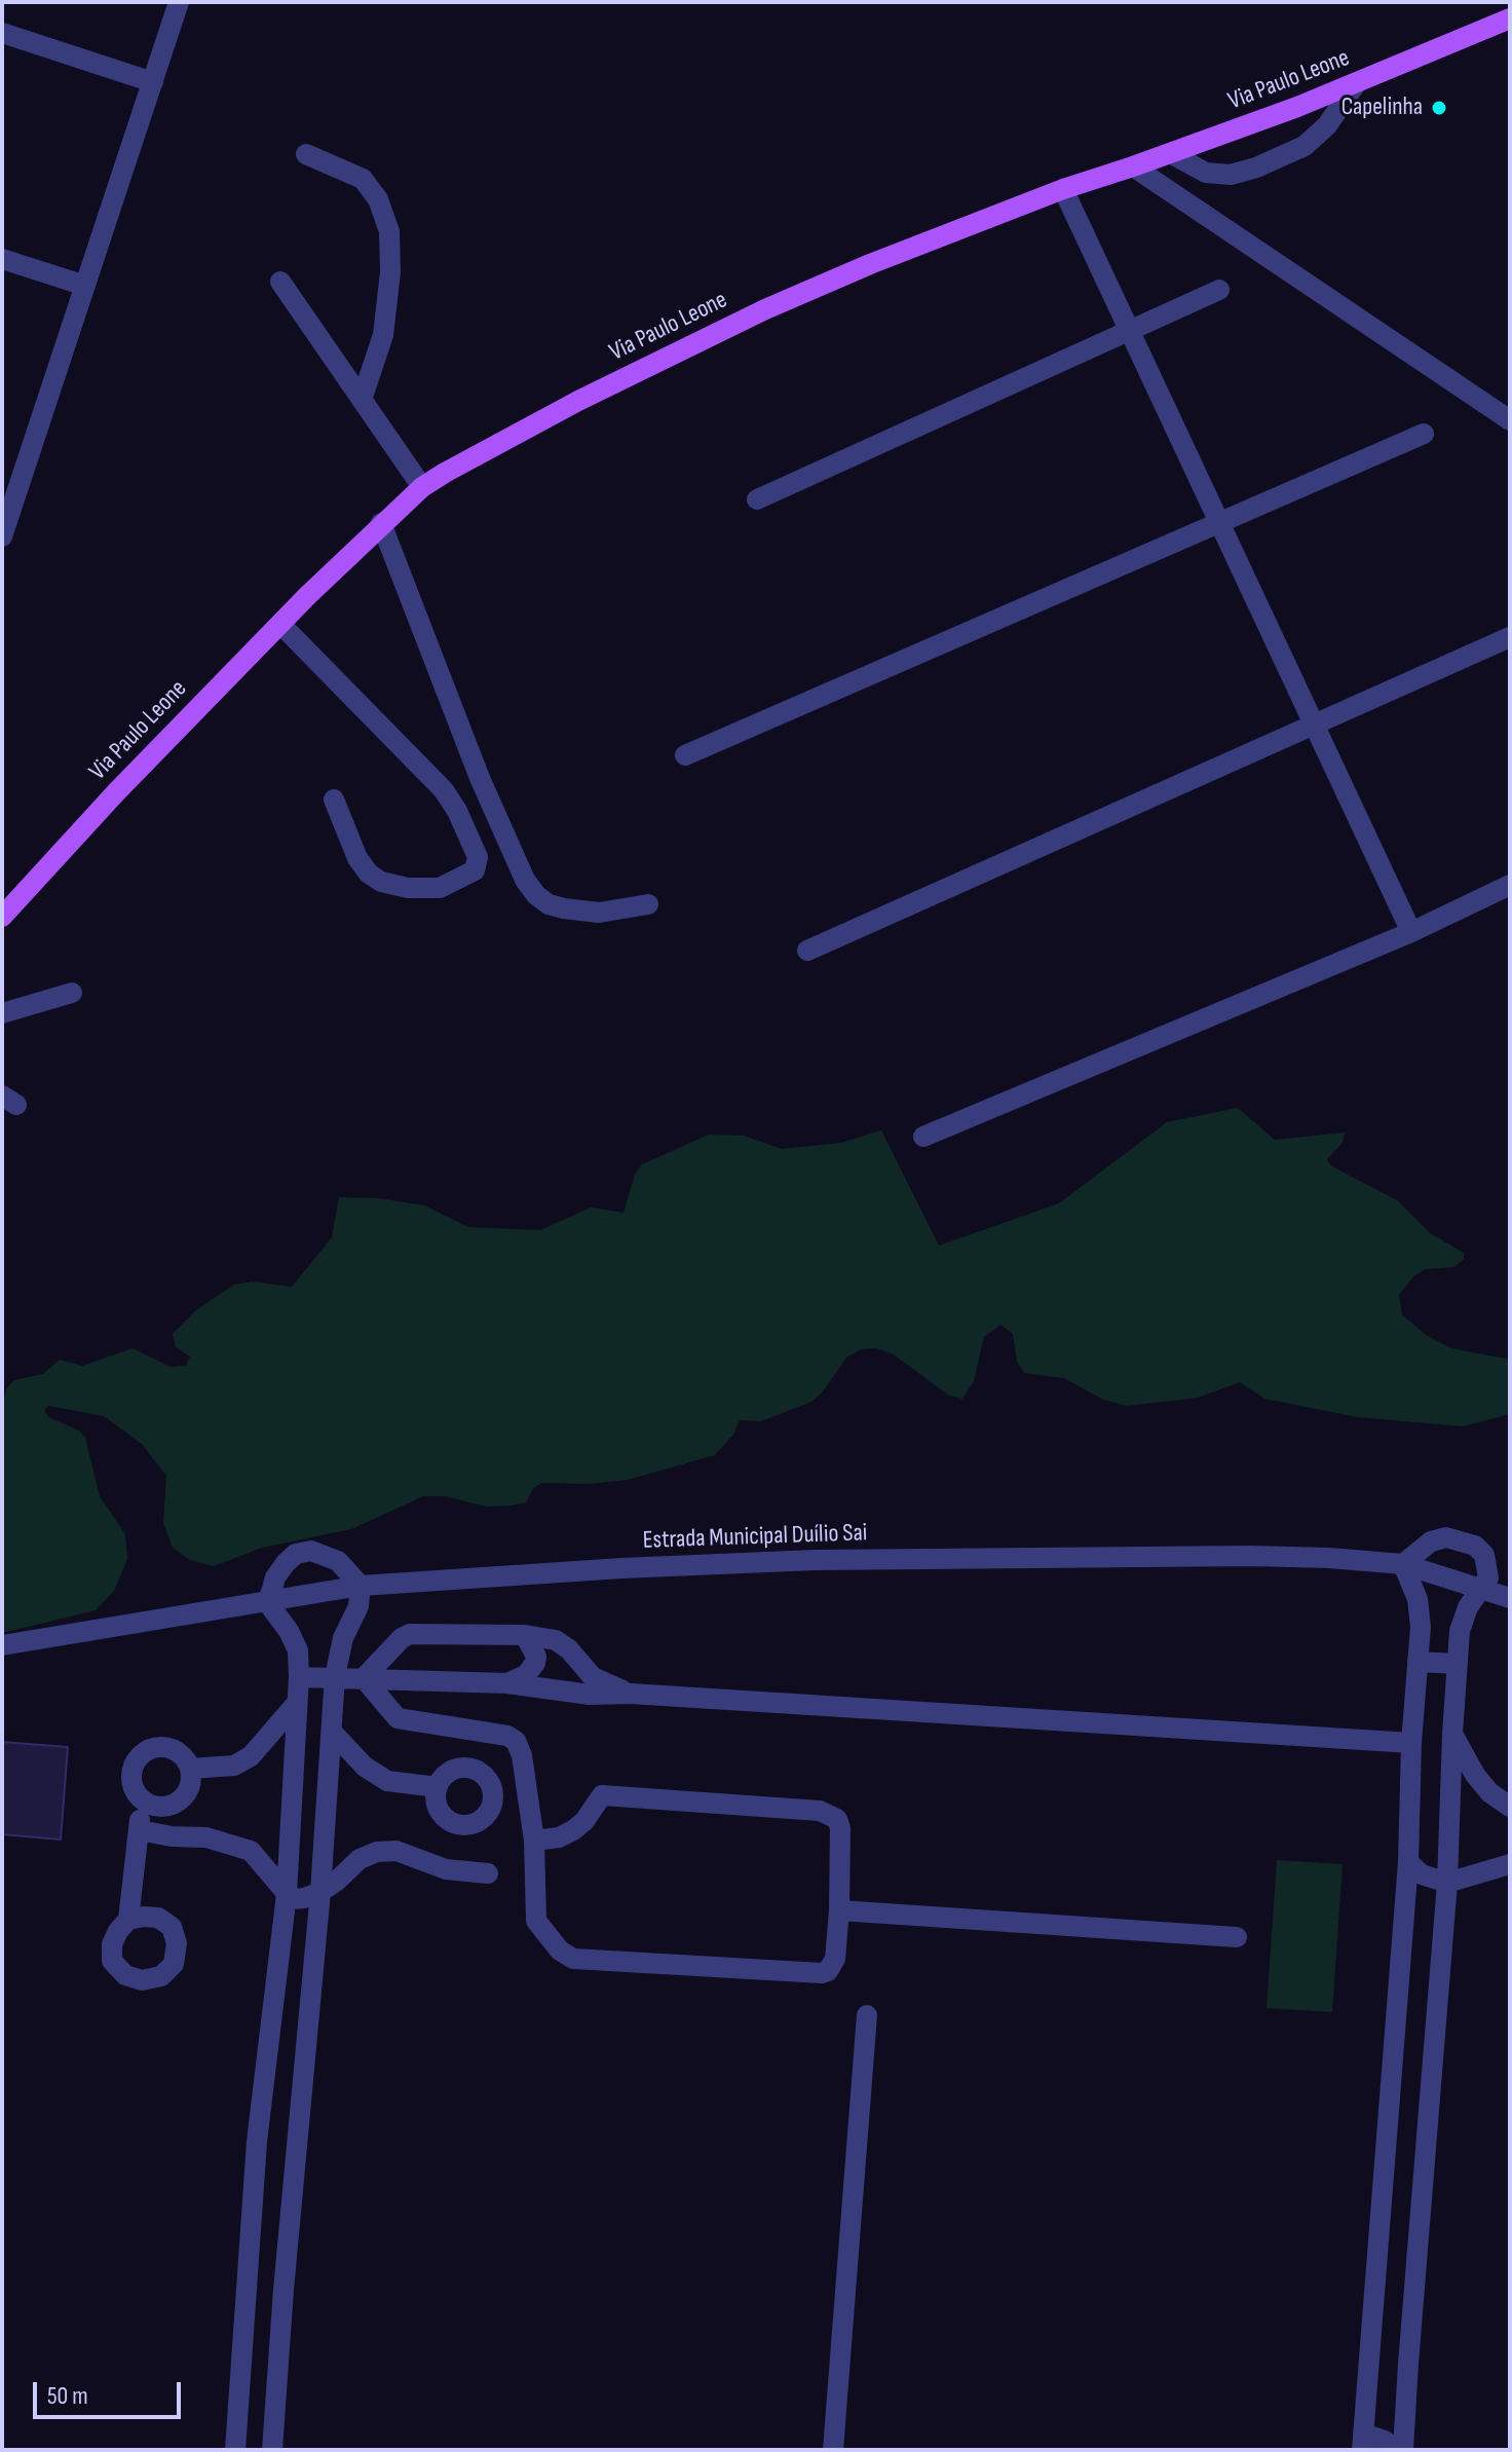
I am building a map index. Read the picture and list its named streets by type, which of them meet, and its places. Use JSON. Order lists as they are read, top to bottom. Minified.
{"streets":{"main road":["Via Paulo Leone"],"street":["Estrada Municipal Duílio Sai"]},"places":["Capelinha"],"scale_bar":"50 m"}
